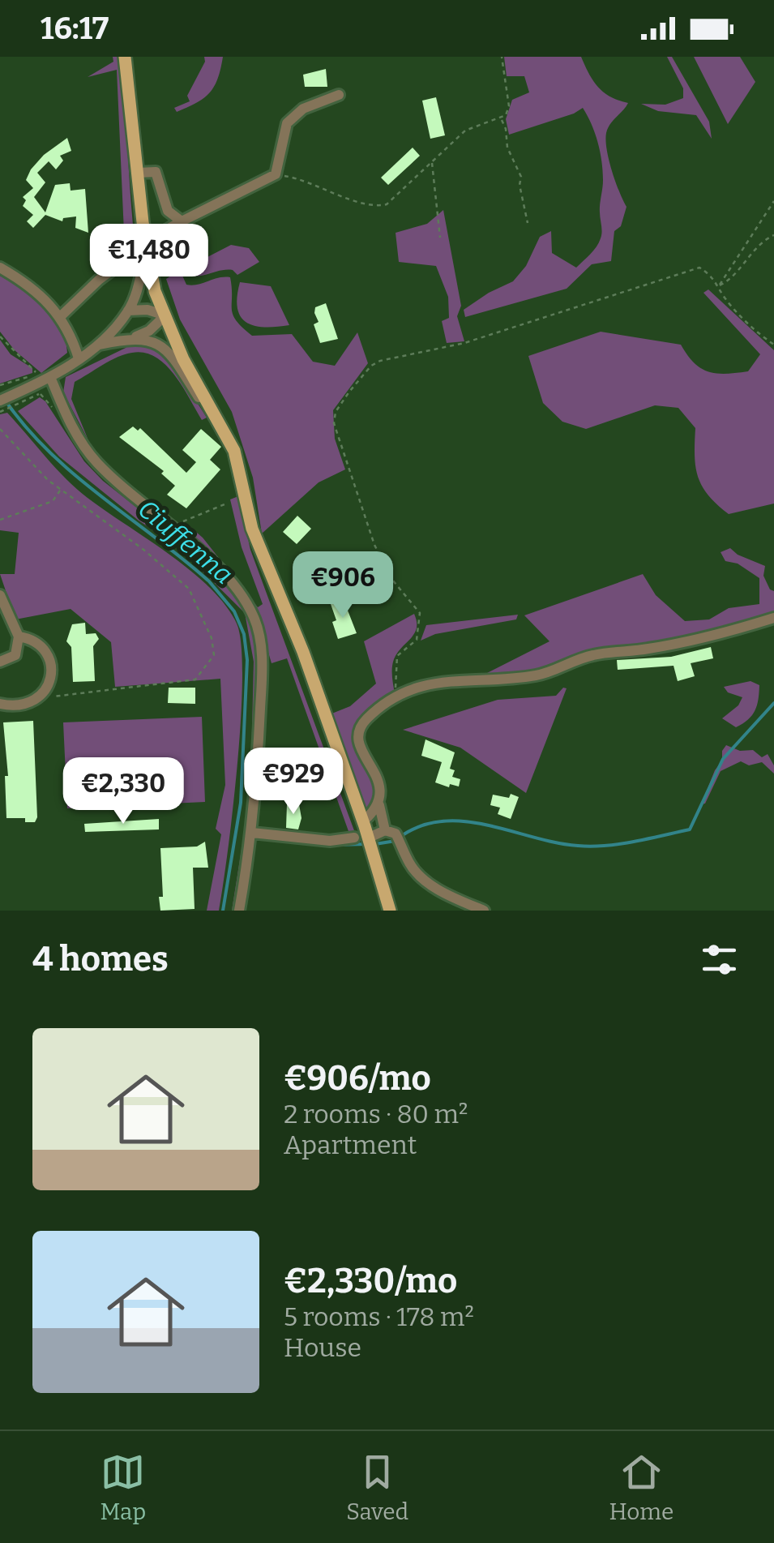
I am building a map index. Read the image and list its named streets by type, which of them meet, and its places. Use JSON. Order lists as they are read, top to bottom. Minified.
{"water":["Ciuffenna"],"page":{"status":"16:17","price":["€1,480","€906","€929","€2,330"],"heading":"4 homes","list":[{"name":"€906/mo","note":"2 rooms · 80 m² · Apartment"},{"name":"€2,330/mo","note":"5 rooms · 178 m² · House"}],"tabs":["Map","Saved","Home"]}}
